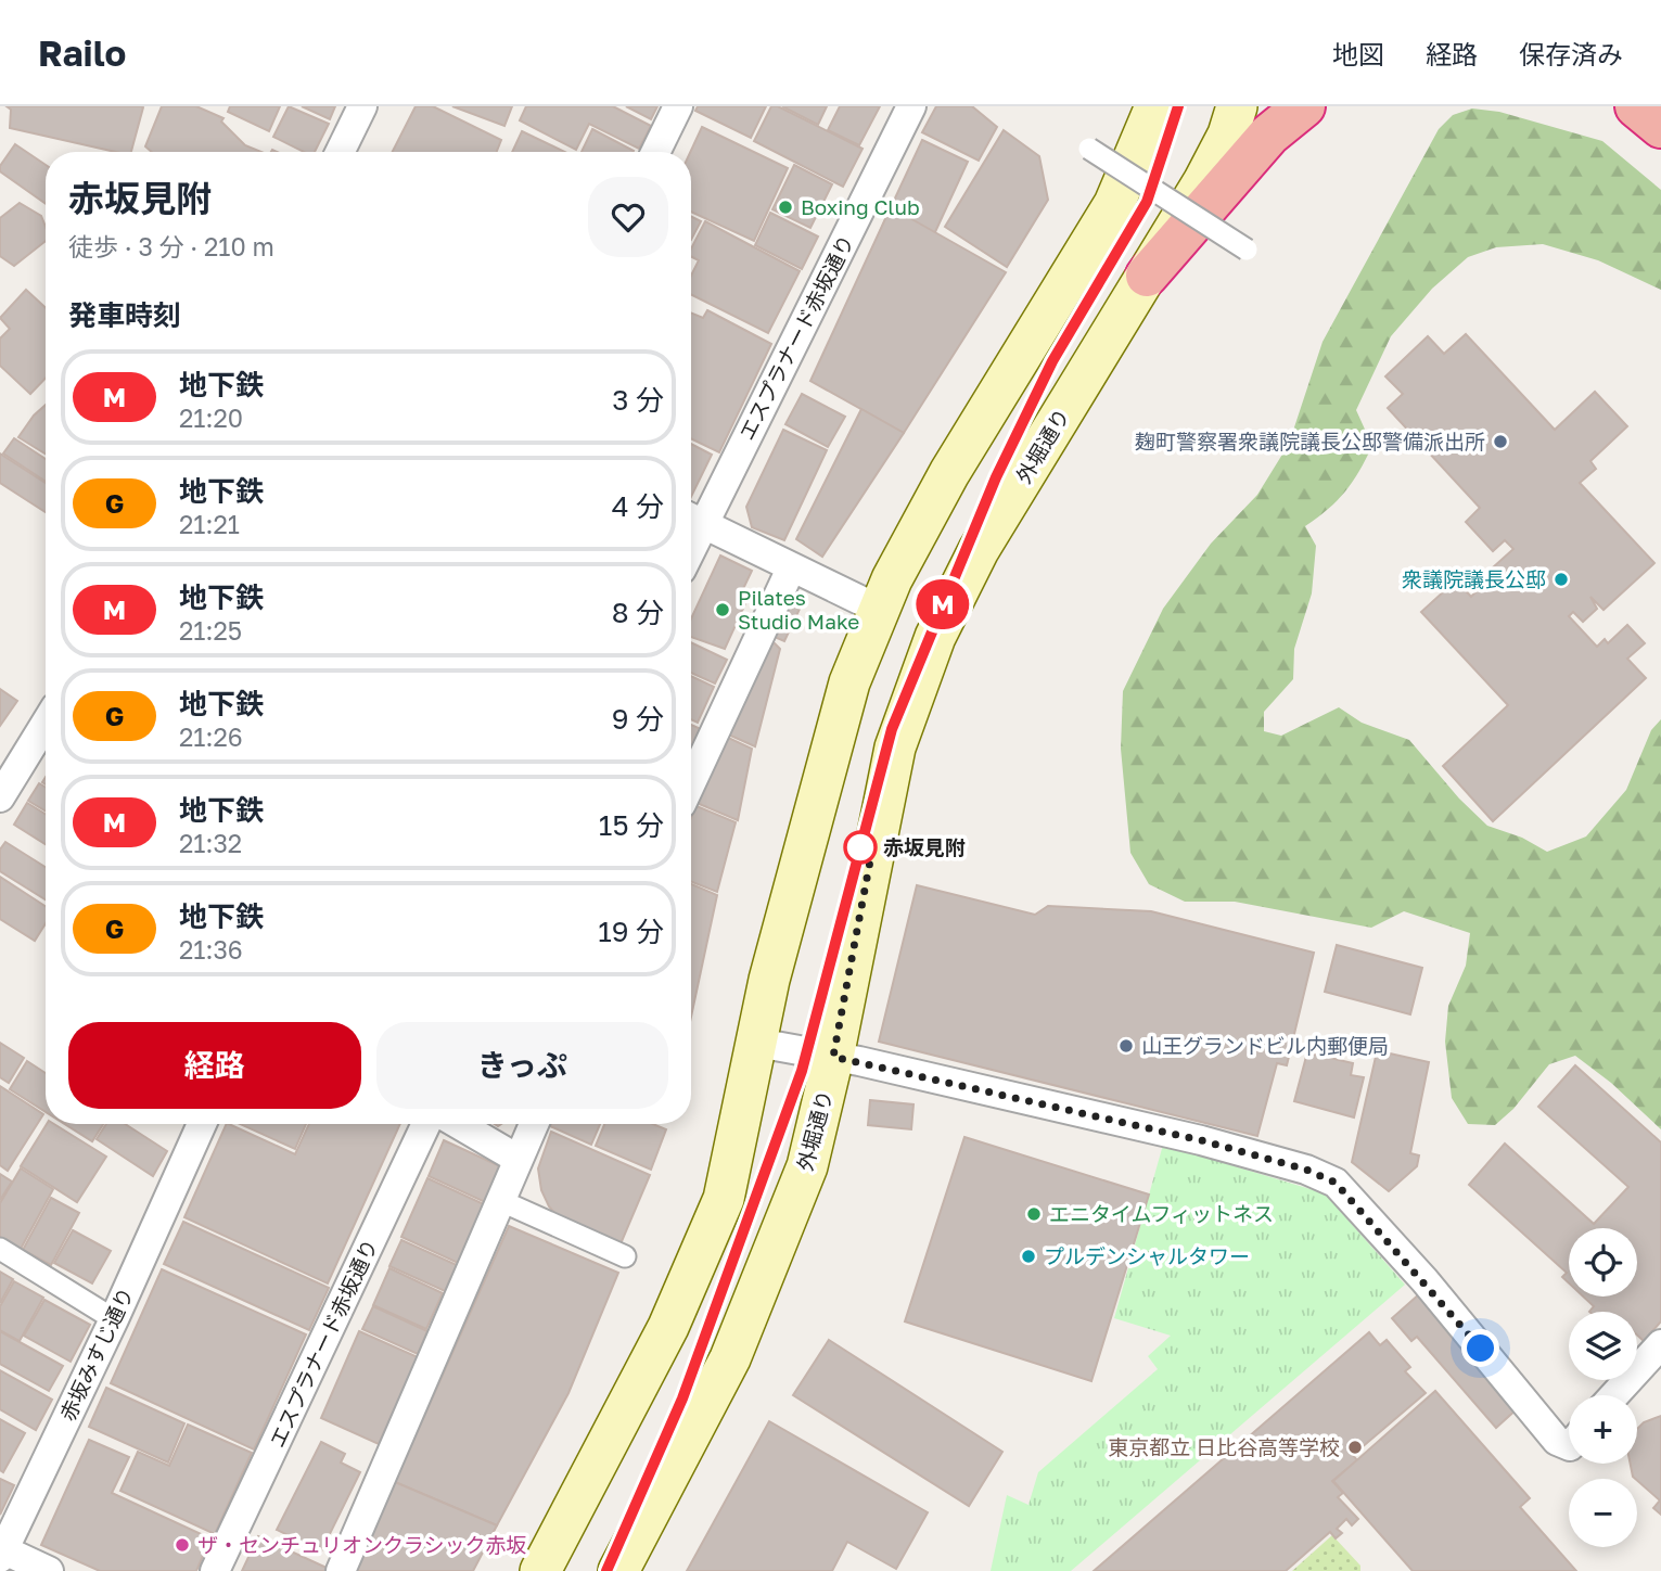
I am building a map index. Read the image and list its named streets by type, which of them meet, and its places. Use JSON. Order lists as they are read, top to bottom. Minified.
{"streets":{"main road":["外堀通り"],"street":["エスプラナード赤坂通り","赤坂みすじ通り"]},"places":["Boxing Club","麹町警察署衆議院議長公邸警備派出所","衆議院議長公邸","Pilates Studio Make","赤坂見附","山王グランドビル内郵便局","エニタイムフィットネス","プルデンシャルタワー","東京都立 日比谷高等学校","ザ・センチュリオンクラシック赤坂"],"lines":["metro line M"],"page":{"header":"Railo","nav":["地図","経路","保存済み"],"on_map":"M","heading":[["赤坂見附","徒歩 · 3 分 · 210 m"],"発車時刻"],"list":[{"mark":"M","name":"地下鉄","note":"21:20","value":"3 分"},{"mark":"G","name":"地下鉄","note":"21:21","value":"4 分"},{"mark":"M","name":"地下鉄","note":"21:25","value":"8 分"},{"mark":"G","name":"地下鉄","note":"21:26","value":"9 分"},{"mark":"M","name":"地下鉄","note":"21:32","value":"15 分"},{"mark":"G","name":"地下鉄","note":"21:36","value":"19 分"}],"buttons":["経路","きっぷ"],"map_buttons":["+","−"]}}
